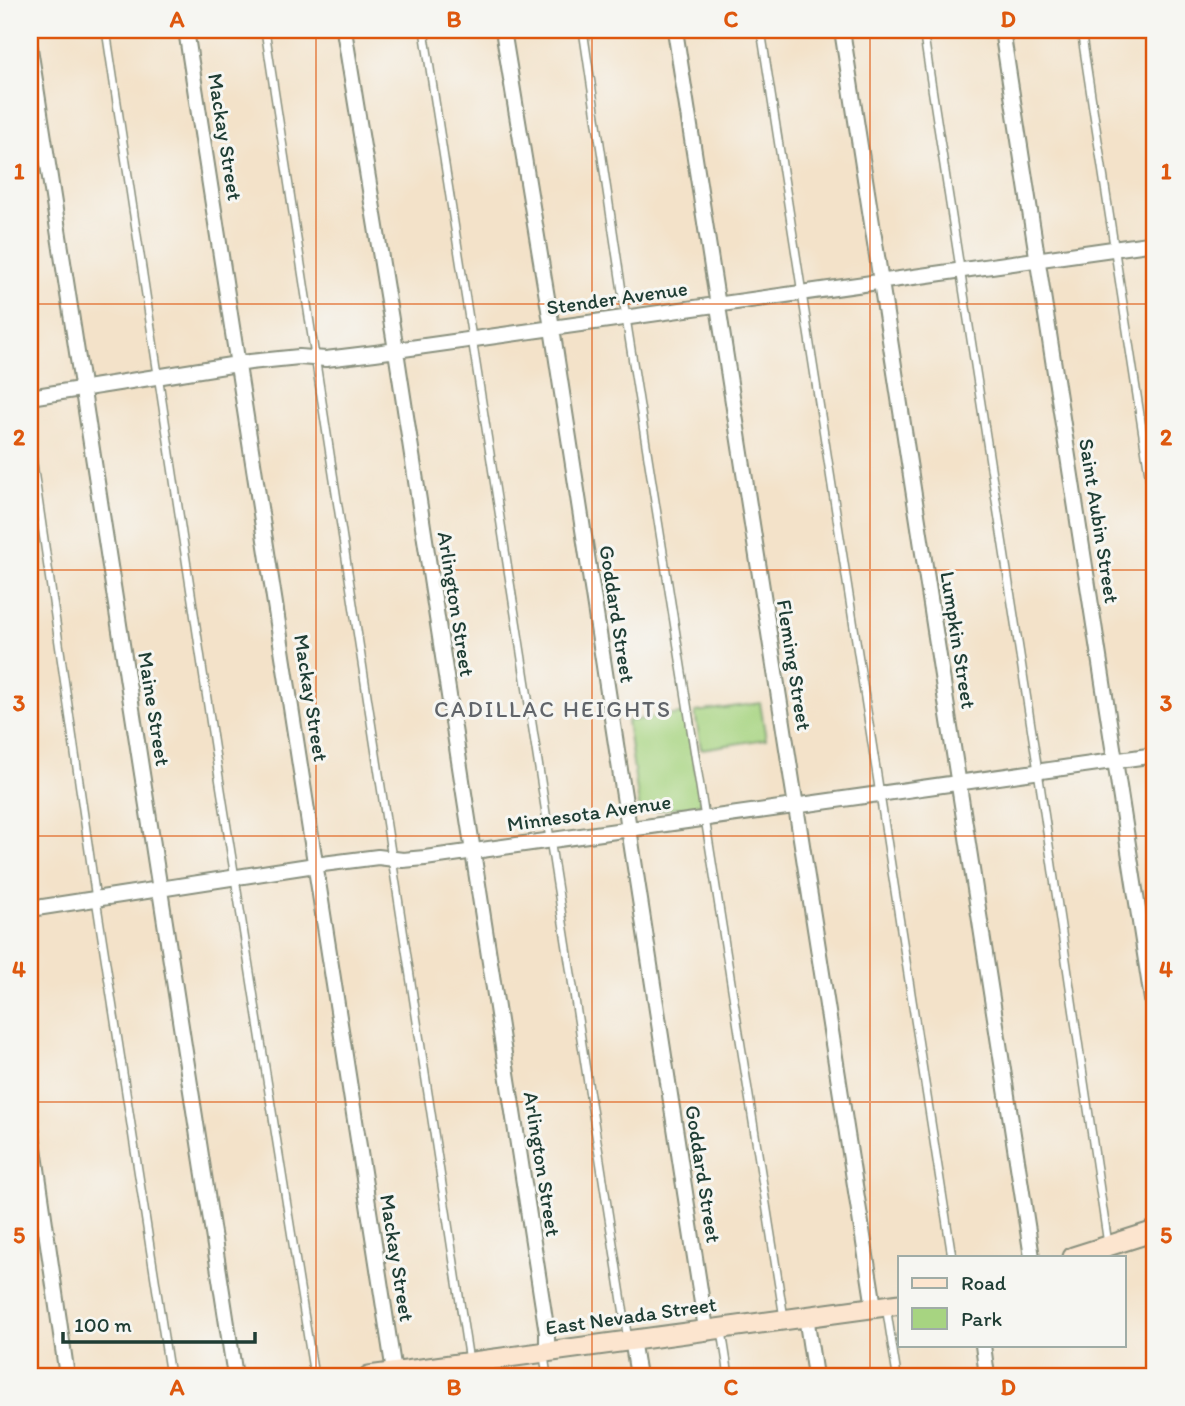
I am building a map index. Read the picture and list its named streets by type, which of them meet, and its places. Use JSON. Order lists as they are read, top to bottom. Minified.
{"streets":{"street":["Mackay Street","Stender Avenue","Saint Aubin Street","Arlington Street","Goddard Street","Lumpkin Street","Fleming Street","Maine Street","Minnesota Avenue","East Nevada Street"]},"crossings":[["Mackay Street","Stender Avenue"],["Mackay Street","Minnesota Avenue"],["Mackay Street","East Nevada Street"],["Stender Avenue","Saint Aubin Street"],["Stender Avenue","Arlington Street"],["Stender Avenue","Goddard Street"],["Stender Avenue","Lumpkin Street"],["Stender Avenue","Fleming Street"],["Stender Avenue","Maine Street"],["Saint Aubin Street","Minnesota Avenue"],["Arlington Street","Minnesota Avenue"],["Arlington Street","East Nevada Street"],["Goddard Street","Minnesota Avenue"],["Goddard Street","East Nevada Street"],["Lumpkin Street","Minnesota Avenue"],["Fleming Street","Minnesota Avenue"],["Fleming Street","East Nevada Street"],["Maine Street","Minnesota Avenue"]],"districts":["CADILLAC HEIGHTS"],"legend":["Road","Park"],"scale_bar":"100 m","grid":{"columns":["A","B","C","D"],"rows":["1","2","3","4","5"]}}
